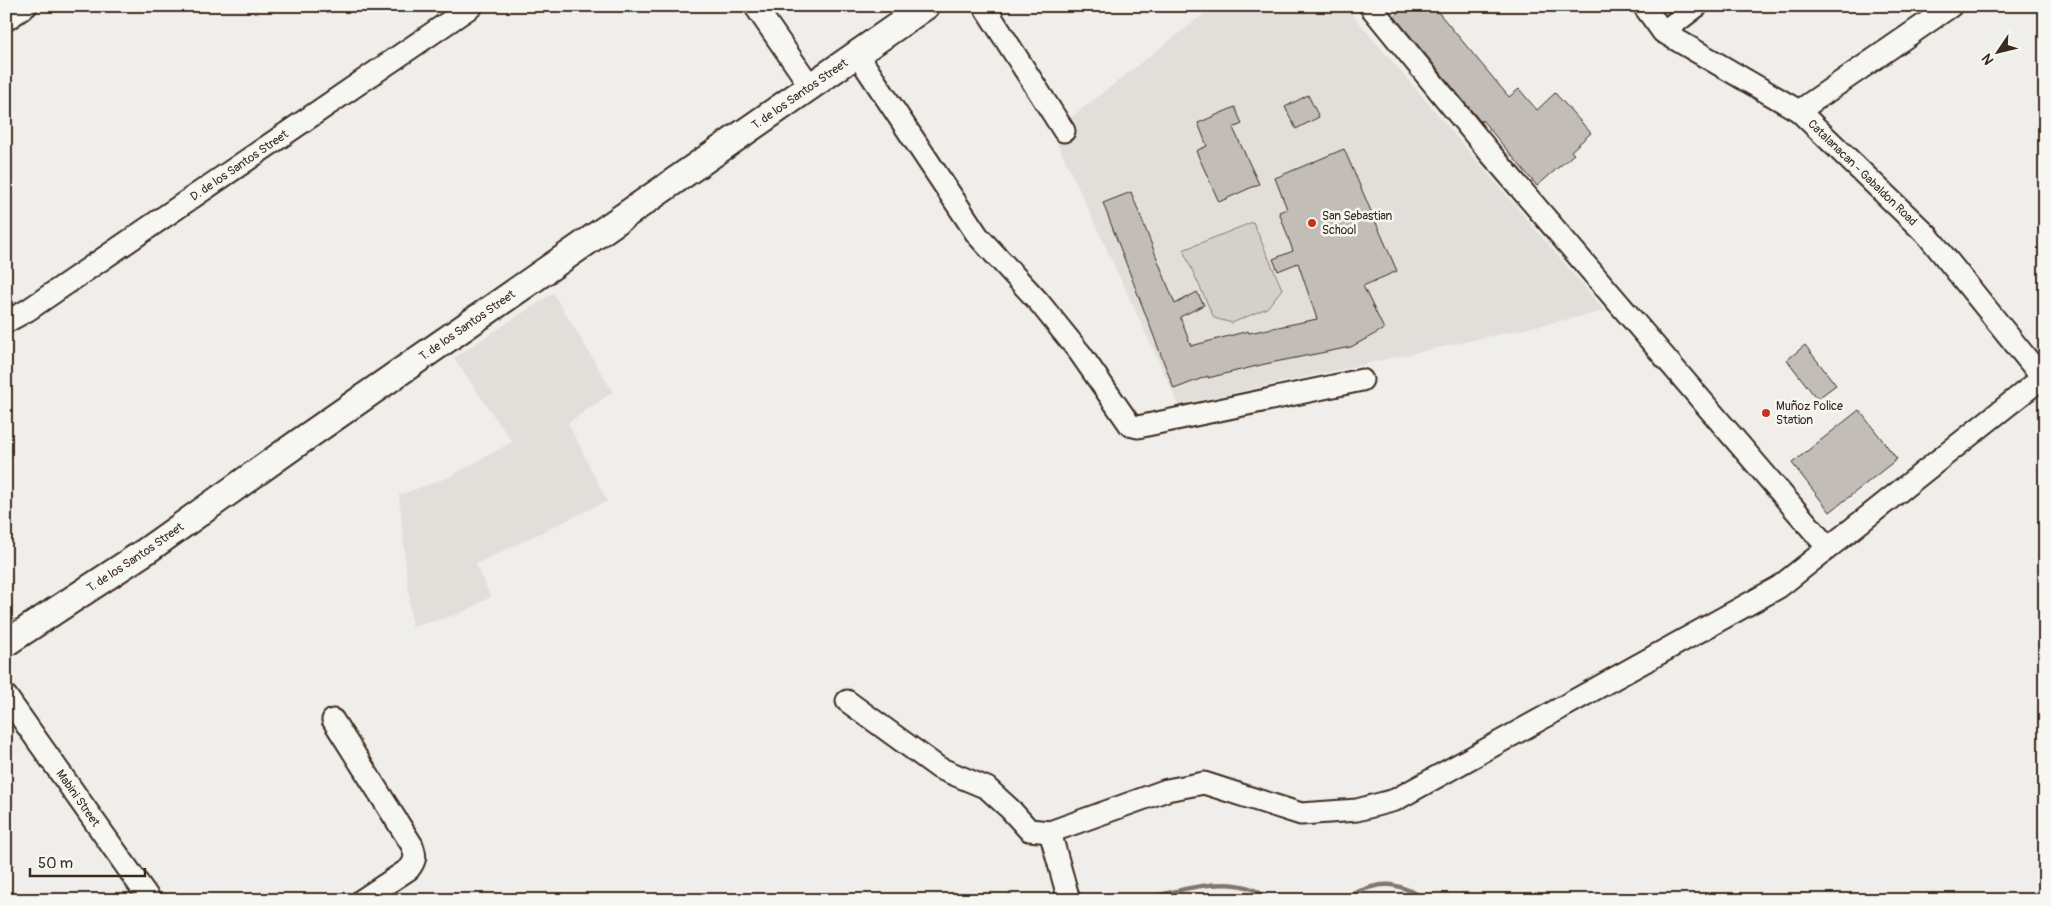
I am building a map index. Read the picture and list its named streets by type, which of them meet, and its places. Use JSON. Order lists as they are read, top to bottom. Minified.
{"streets":{"main road":["T. de los Santos Street"],"street":["D. de los Santos Street","Catalanacan - Gabaldon Road","Mabini Street"]},"places":["San Sebastian School","Muñoz Police Station"],"scale_bar":"50 m","north":"bottom left"}
